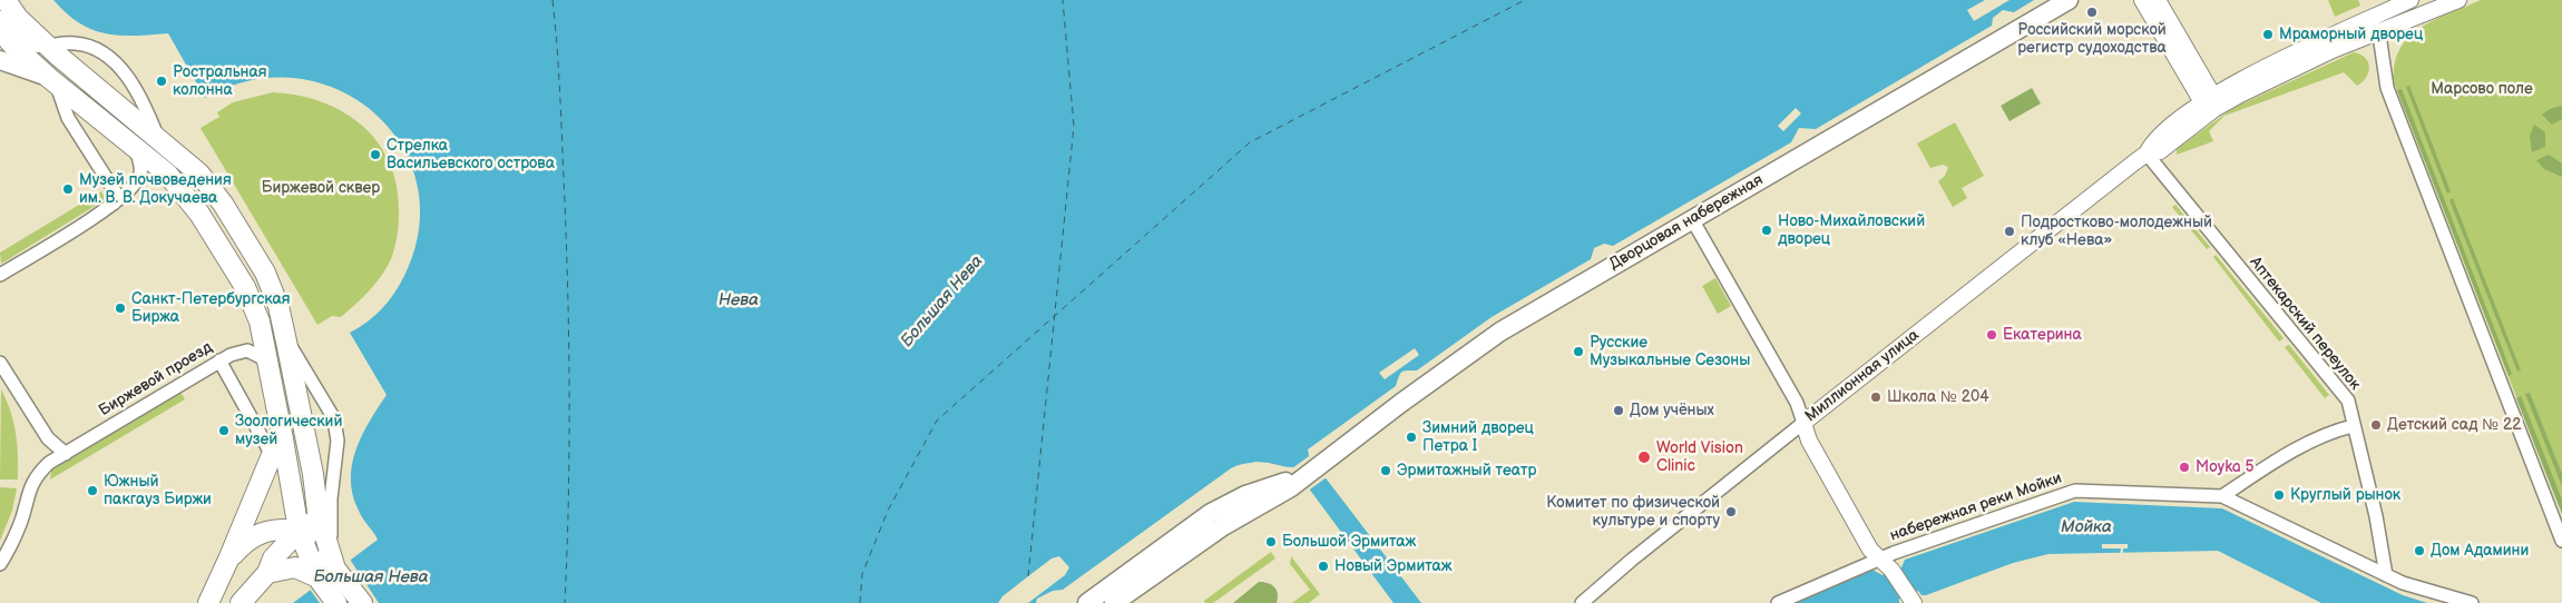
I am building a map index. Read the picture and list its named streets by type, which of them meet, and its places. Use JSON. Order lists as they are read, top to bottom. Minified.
{"streets":{"main road":["Дворцовая набережная"],"street":["Аптекарский переулок","Миллионная улица","Биржевой проезд","набережная реки Мойки"]},"crossings":[["Аптекарский переулок","Миллионная улица"],["Аптекарский переулок","набережная реки Мойки"]],"water":["Нева","Большая Нева","Мойка"],"parks":["Марсово поле","Биржевой сквер"],"places":["Российский морской регистр судоходства","Мраморный дворец","Ростральная колонна","Стрелка Васильевского острова","Музей почвоведения им. В. В. Докучаева","Ново-Михайловский дворец","Подростково-молодежный клуб «Нева»","Санкт-Петербургская Биржа","Екатерина","Русские Музыкальные Сезоны","Школа № 204","Дом учёных","Детский сад № 22","Зоологический музей","Зимний дворец Петра I","World Vision Clinic","Moyka 5","Эрмитажный театр","Южный пакгауз Биржи","Круглый рынок","Комитет по физической культуре и спорту","Большой Эрмитаж","Дом Адамини","Новый Эрмитаж"]}
